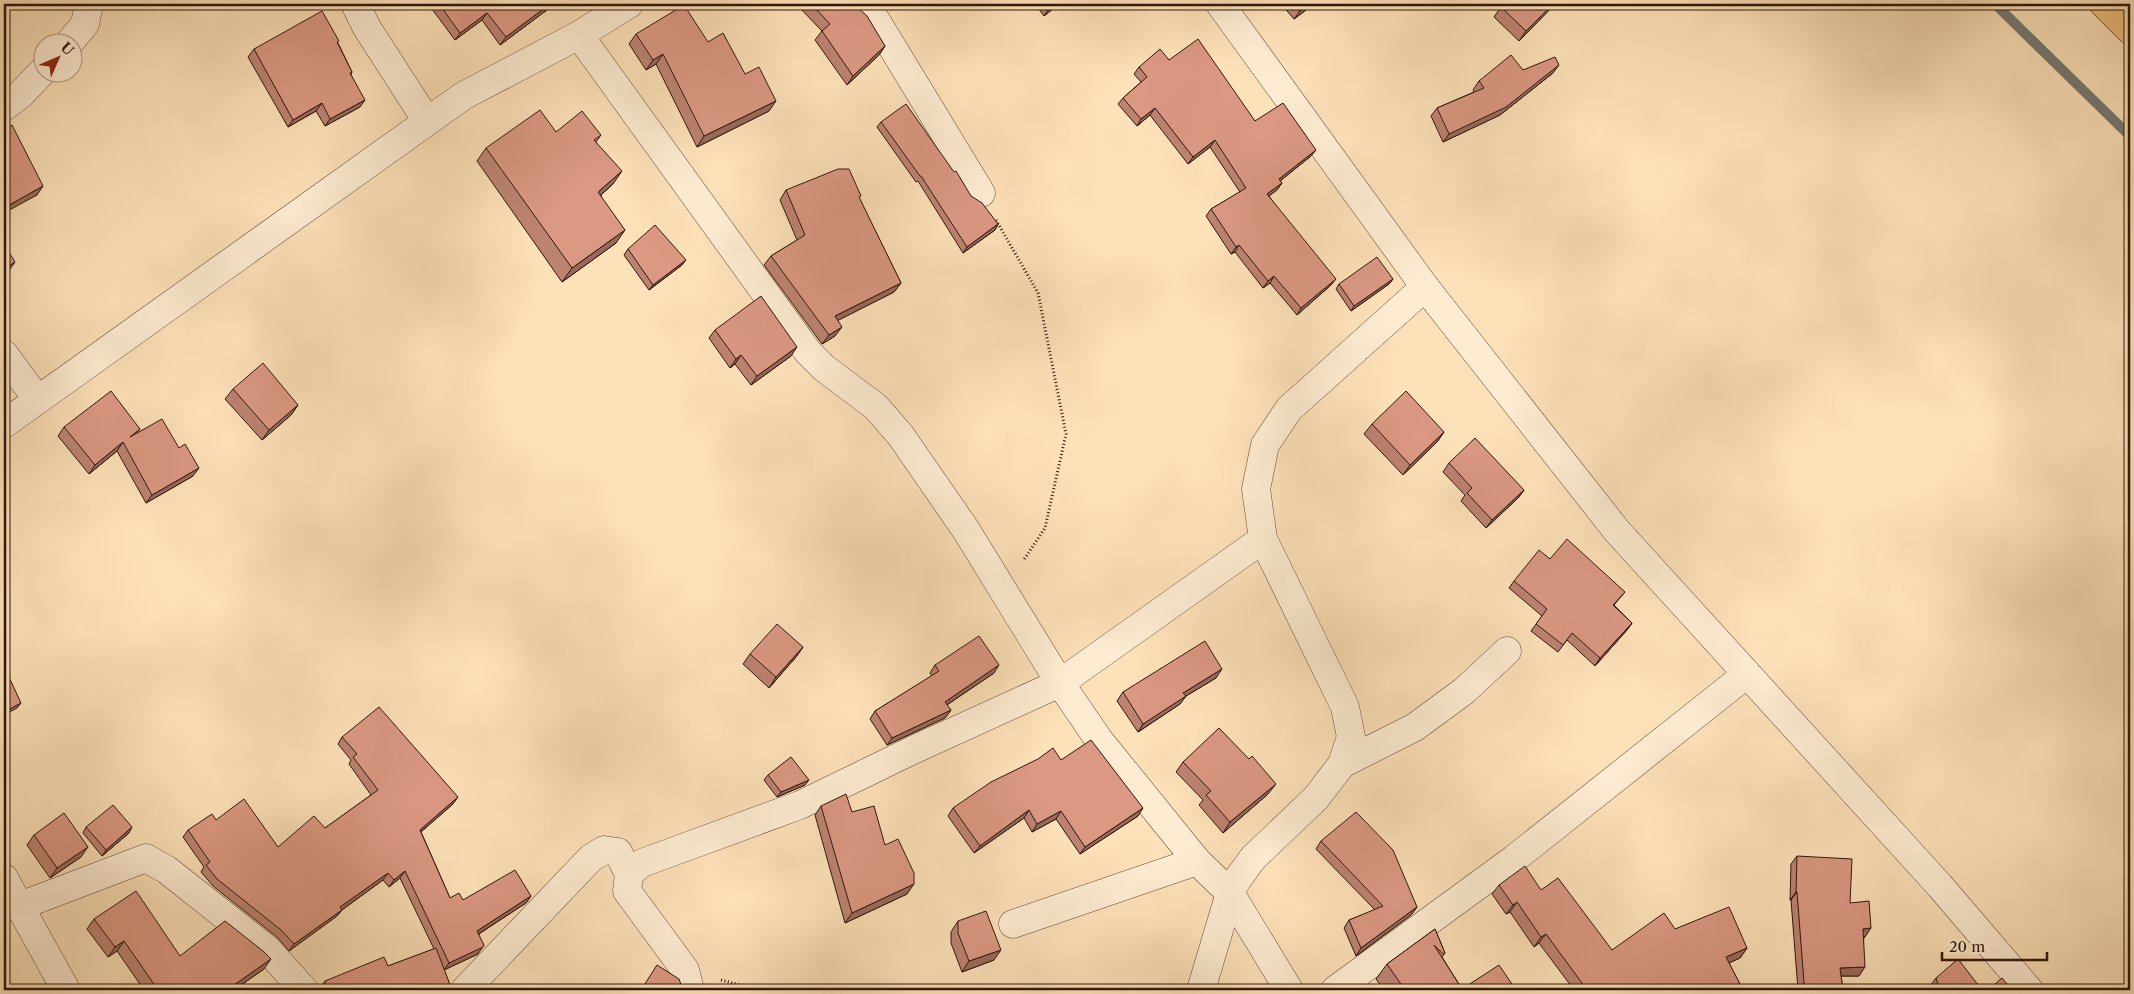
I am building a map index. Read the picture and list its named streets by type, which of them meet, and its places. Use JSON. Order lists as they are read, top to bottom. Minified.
{"scale_bar":"20 m","north":"top right"}
